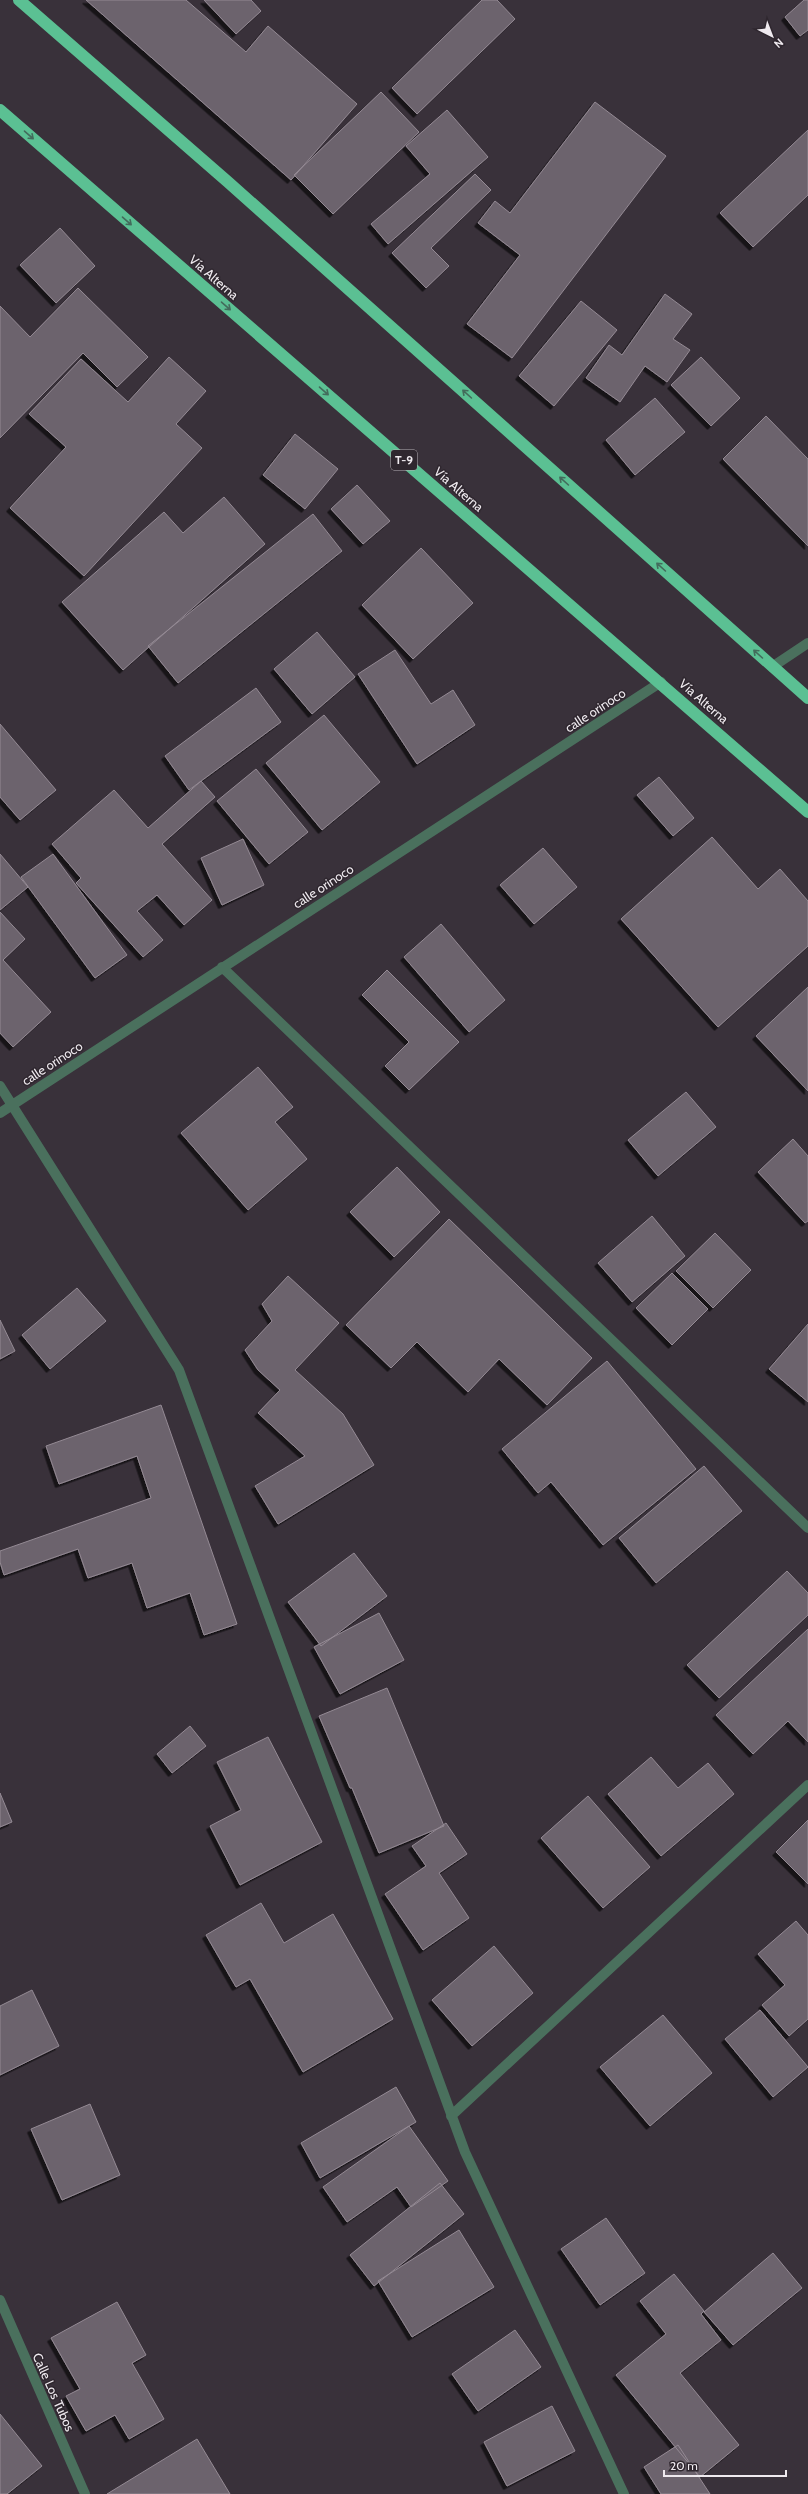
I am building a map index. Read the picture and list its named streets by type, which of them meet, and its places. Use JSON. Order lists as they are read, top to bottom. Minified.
{"streets":{"highway":["Vía Alterna","T-9"],"street":["calle orinoco","Calle Los Tubos"]},"crossings":[["Vía Alterna","calle orinoco"]],"scale_bar":"20 m","north":"bottom right"}
